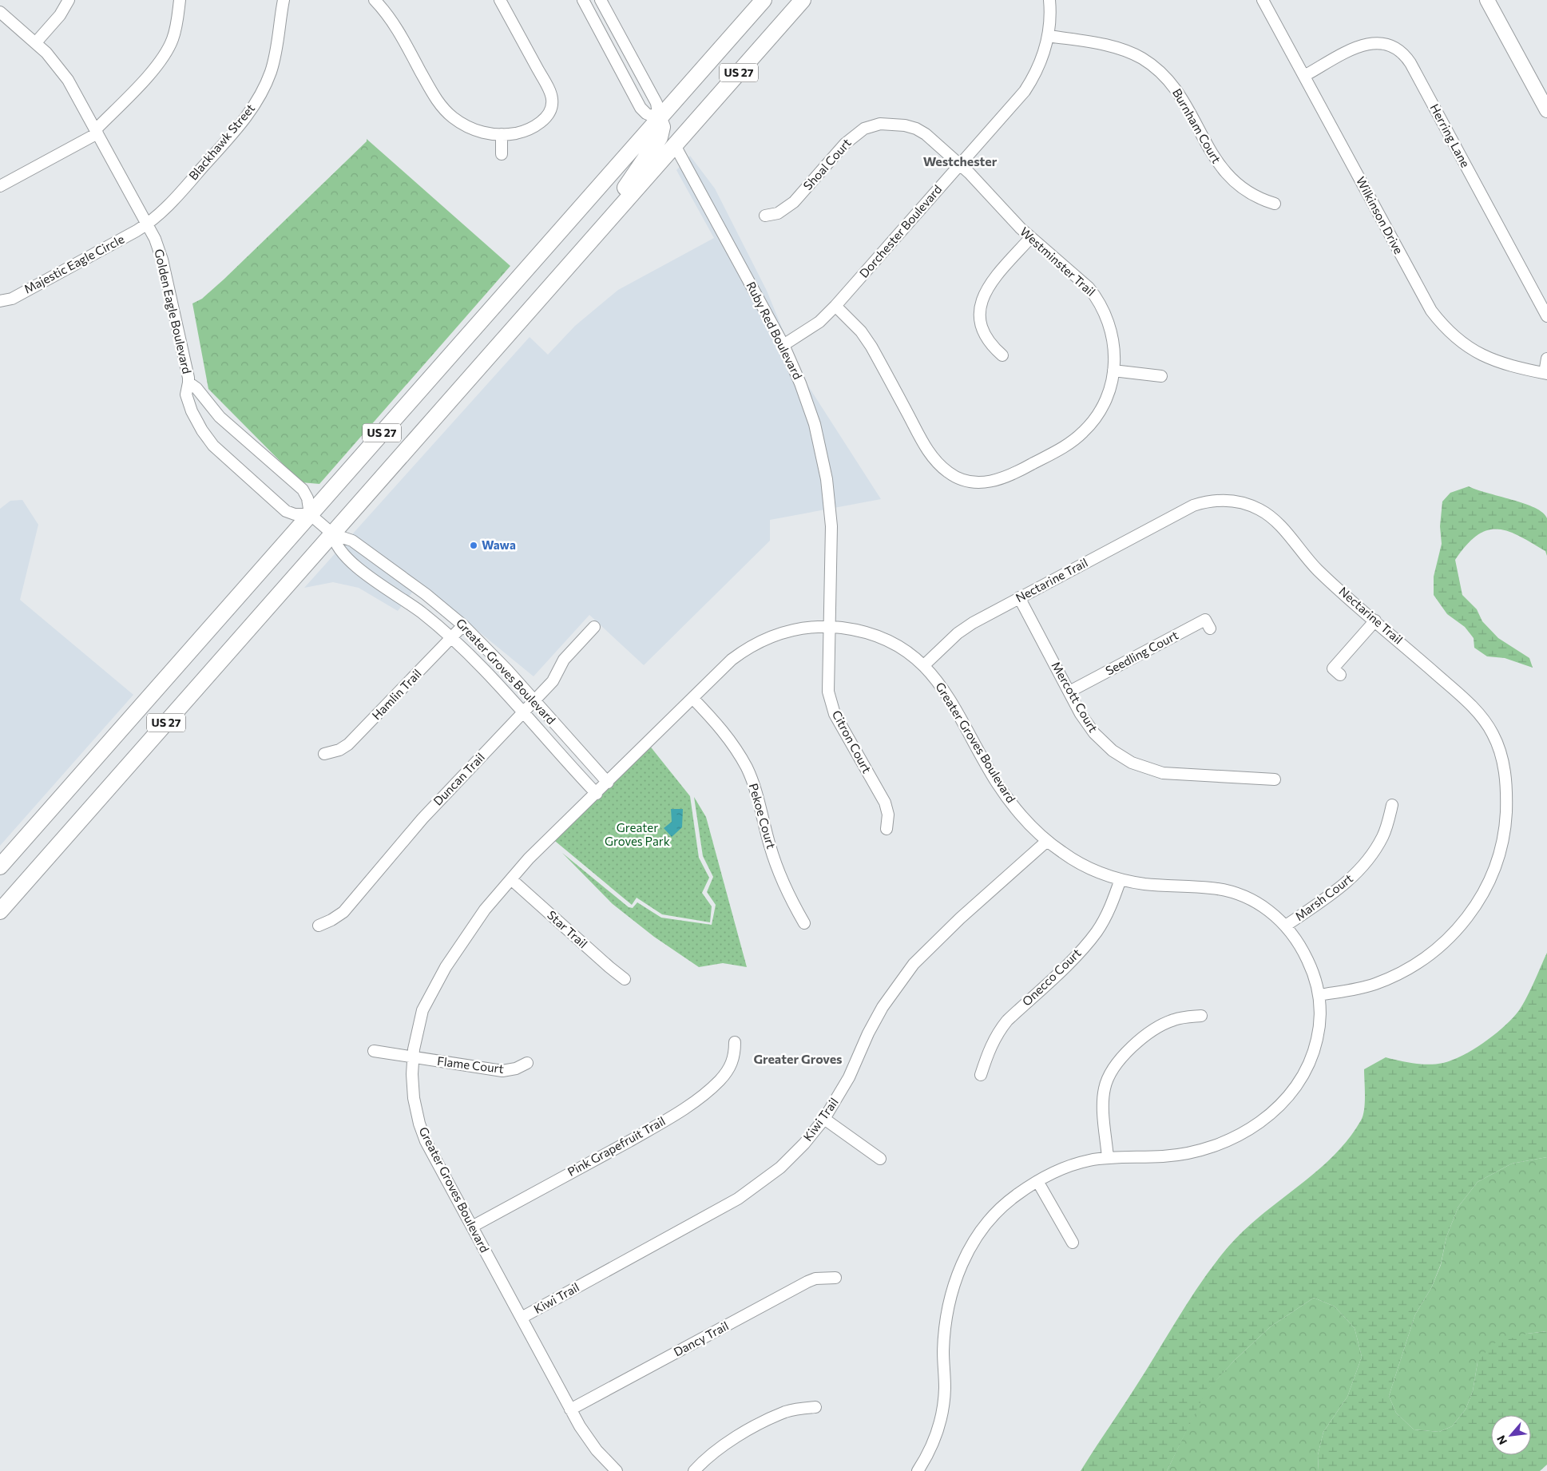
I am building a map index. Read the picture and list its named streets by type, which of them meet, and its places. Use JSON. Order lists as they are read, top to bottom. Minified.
{"streets":{"highway":["US 27"],"street":["Burnham Court","Herring Lane","Blackhawk Street","Shoal Court","Wilkinson Drive","Dorchester Boulevard","Westminster Trail","Majestic Eagle Circle","Golden Eagle Boulevard","Ruby Red Boulevard","Nectarine Trail","Seedling Court","Greater Groves Boulevard","Hamlin Trail","Mercott Court","Citron Court","Duncan Trail","Pekoe Court","Marsh Court","Star Trail","Onecco Court","Flame Court","Kiwi Trail","Pink Grapefruit Trail","Dancy Trail"]},"crossings":[["US 27","Golden Eagle Boulevard"],["US 27","Ruby Red Boulevard"],["US 27","Greater Groves Boulevard"],["Burnham Court","Dorchester Boulevard"],["Herring Lane","Wilkinson Drive"],["Blackhawk Street","Majestic Eagle Circle"],["Blackhawk Street","Golden Eagle Boulevard"],["Shoal Court","Westminster Trail"],["Dorchester Boulevard","Westminster Trail"],["Dorchester Boulevard","Ruby Red Boulevard"],["Majestic Eagle Circle","Golden Eagle Boulevard"],["Golden Eagle Boulevard","Greater Groves Boulevard"],["Ruby Red Boulevard","Greater Groves Boulevard"],["Ruby Red Boulevard","Citron Court"],["Nectarine Trail","Greater Groves Boulevard"],["Nectarine Trail","Mercott Court"],["Seedling Court","Mercott Court"],["Greater Groves Boulevard","Hamlin Trail"],["Greater Groves Boulevard","Citron Court"],["Greater Groves Boulevard","Duncan Trail"],["Greater Groves Boulevard","Pekoe Court"],["Greater Groves Boulevard","Marsh Court"],["Greater Groves Boulevard","Star Trail"],["Greater Groves Boulevard","Onecco Court"],["Greater Groves Boulevard","Flame Court"],["Greater Groves Boulevard","Kiwi Trail"],["Greater Groves Boulevard","Pink Grapefruit Trail"],["Greater Groves Boulevard","Dancy Trail"]],"districts":["Westchester","Greater Groves"],"parks":["Greater Groves Park"],"places":["Wawa"],"north":"bottom left"}
